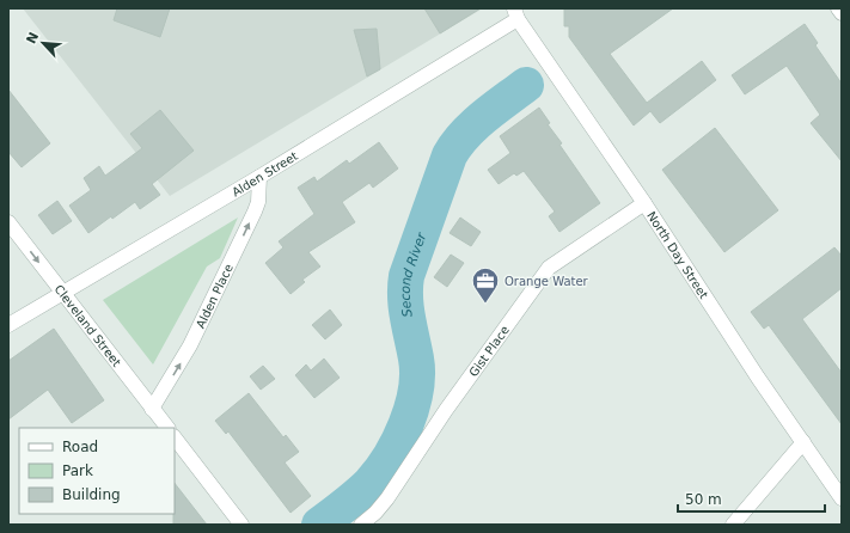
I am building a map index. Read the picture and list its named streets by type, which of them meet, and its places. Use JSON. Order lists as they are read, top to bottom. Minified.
{"streets":{"street":["Alden Street","North Day Street","Alden Place","Cleveland Street","Gist Place"]},"crossings":[["Alden Street","North Day Street"],["Alden Street","Alden Place"],["Alden Street","Cleveland Street"],["North Day Street","Gist Place"],["Alden Place","Cleveland Street"]],"one_way":["Alden Place"],"water":["Second River"],"places":{"office":["Orange Water"]},"legend":["Road","Park","Building"],"scale_bar":"50 m","north":"top left"}
